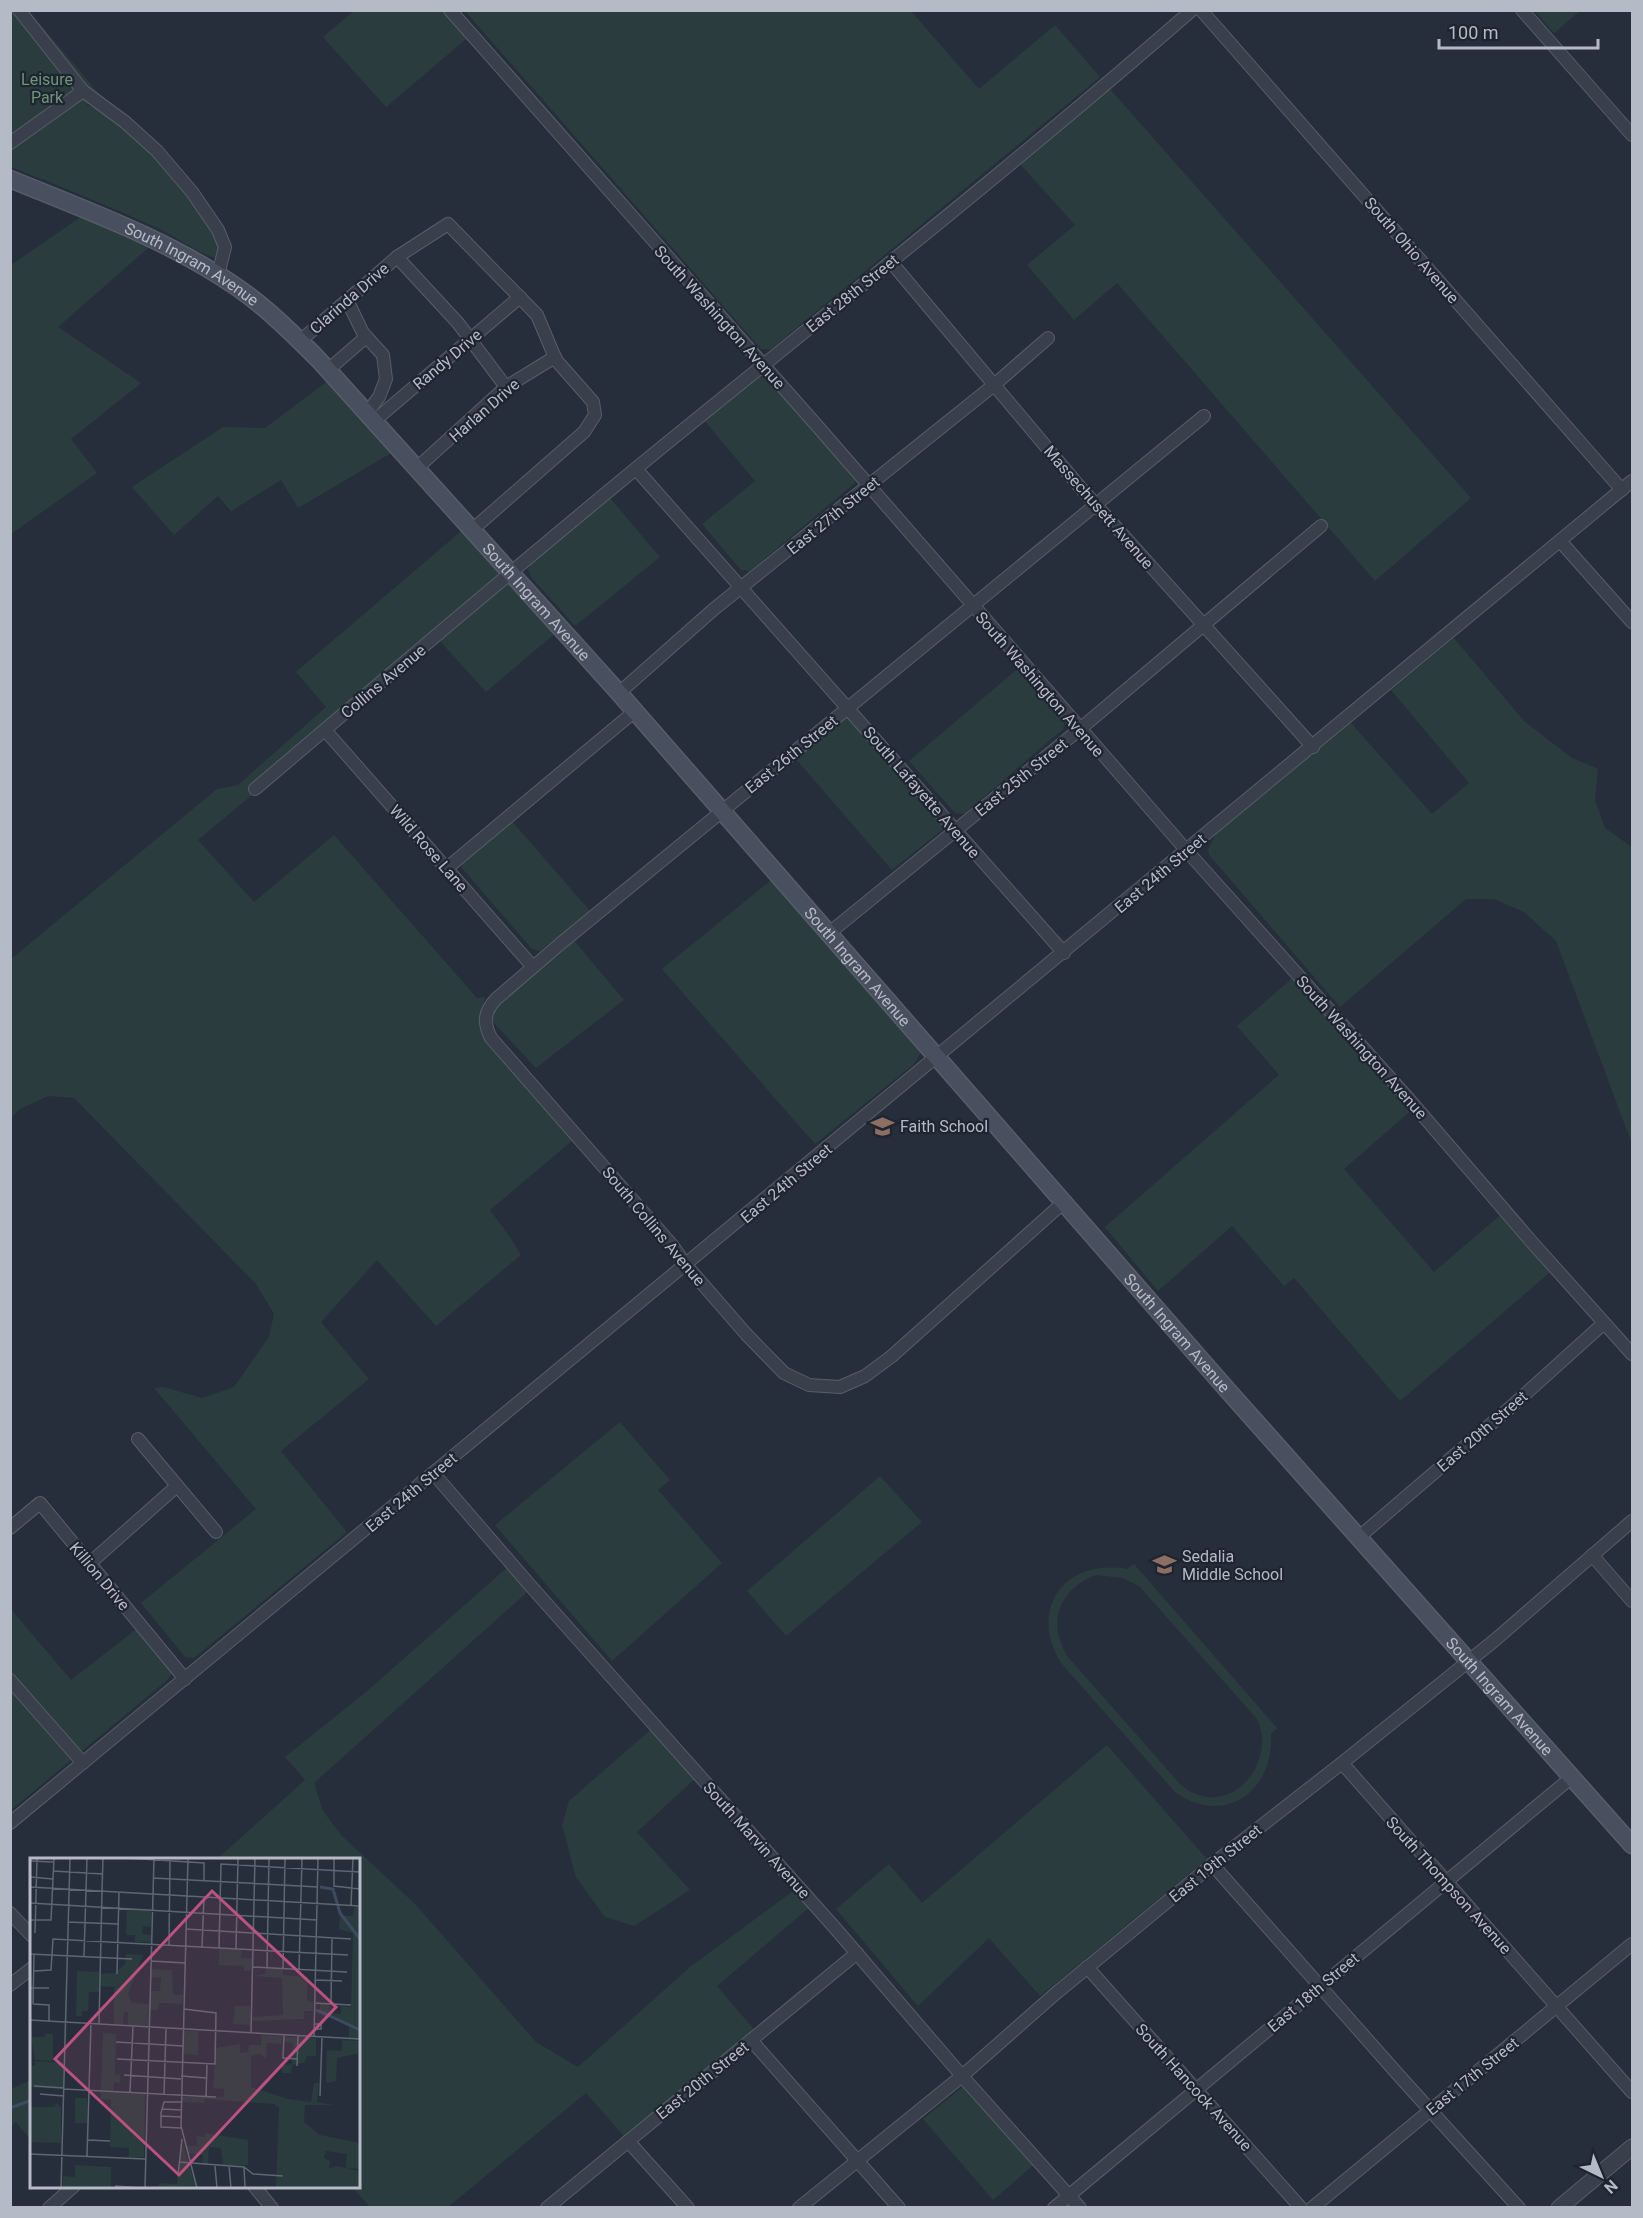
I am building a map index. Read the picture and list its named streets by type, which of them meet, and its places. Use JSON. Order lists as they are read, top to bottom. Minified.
{"streets":{"main road":["South Ingram Avenue"],"street":["South Ohio Avenue","East 28th Street","Clarinda Drive","South Washington Avenue","Randy Drive","Harlan Drive","Massechusett Avenue","East 27th Street","Collins Avenue","East 26th Street","East 25th Street","South Lafayette Avenue","Wild Rose Lane","East 24th Street","South Collins Avenue","East 20th Street","Killion Drive","South Marvin Avenue","East 19th Street","South Thompson Avenue","East 18th Street","East 17th Street","South Hancock Avenue"]},"crossings":[["South Ohio Avenue","East 24th Street"],["South Ingram Avenue","East 28th Street"],["South Ingram Avenue","Clarinda Drive"],["South Ingram Avenue","Randy Drive"],["South Ingram Avenue","Harlan Drive"],["South Ingram Avenue","East 27th Street"],["South Ingram Avenue","Collins Avenue"],["South Ingram Avenue","East 26th Street"],["South Ingram Avenue","East 25th Street"],["South Ingram Avenue","East 24th Street"],["South Ingram Avenue","South Collins Avenue"],["South Ingram Avenue","East 20th Street"],["South Ingram Avenue","East 19th Street"],["South Ingram Avenue","East 18th Street"],["East 28th Street","South Washington Avenue"],["East 28th Street","Massechusett Avenue"],["East 28th Street","Collins Avenue"],["East 28th Street","South Lafayette Avenue"],["Clarinda Drive","Randy Drive"],["Clarinda Drive","Harlan Drive"],["South Washington Avenue","East 27th Street"],["South Washington Avenue","East 26th Street"],["South Washington Avenue","East 25th Street"],["South Washington Avenue","East 24th Street"],["South Washington Avenue","East 20th Street"],["Massechusett Avenue","East 27th Street"],["Massechusett Avenue","East 26th Street"],["Massechusett Avenue","East 25th Street"],["Massechusett Avenue","East 24th Street"],["East 27th Street","South Lafayette Avenue"],["Collins Avenue","Wild Rose Lane"],["East 26th Street","South Lafayette Avenue"],["East 26th Street","Wild Rose Lane"],["East 26th Street","South Collins Avenue"],["East 25th Street","South Lafayette Avenue"],["South Lafayette Avenue","East 24th Street"],["East 24th Street","South Collins Avenue"],["East 24th Street","Killion Drive"],["East 24th Street","South Marvin Avenue"],["East 20th Street","South Marvin Avenue"],["South Marvin Avenue","East 19th Street"],["South Marvin Avenue","East 18th Street"],["East 19th Street","South Thompson Avenue"],["East 19th Street","South Hancock Avenue"],["South Thompson Avenue","East 18th Street"],["South Thompson Avenue","East 17th Street"],["East 18th Street","South Hancock Avenue"]],"parks":["Leisure Park"],"places":{"school or university":["Faith School","Sedalia Middle School"]},"scale_bar":"100 m","north":"bottom right"}
